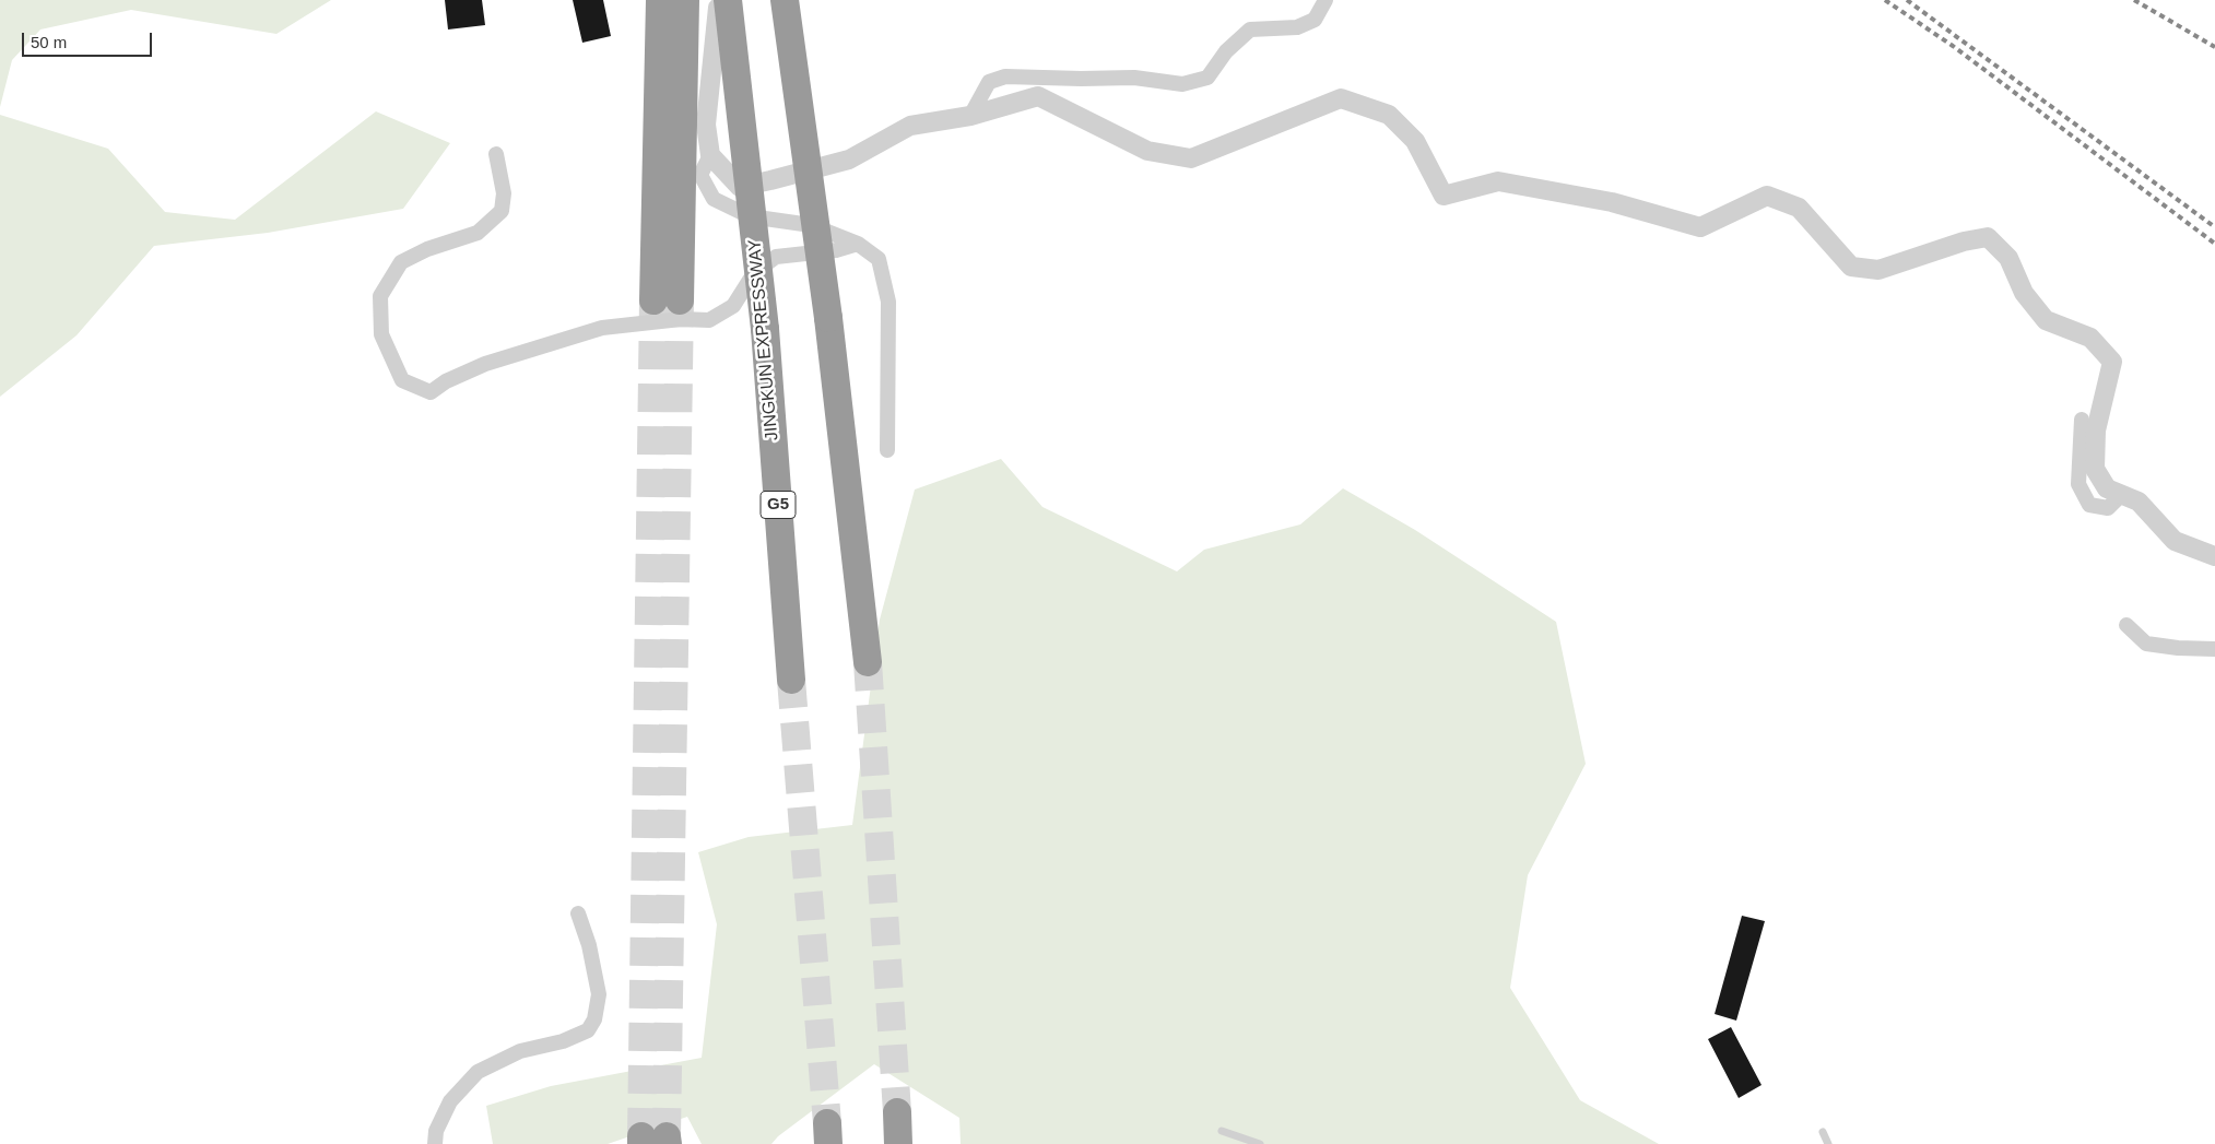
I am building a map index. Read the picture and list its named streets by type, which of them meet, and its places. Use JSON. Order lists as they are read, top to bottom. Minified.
{"streets":{"highway":["JINGKUN EXPRESSWAY","G5"]},"scale_bar":"50 m"}
